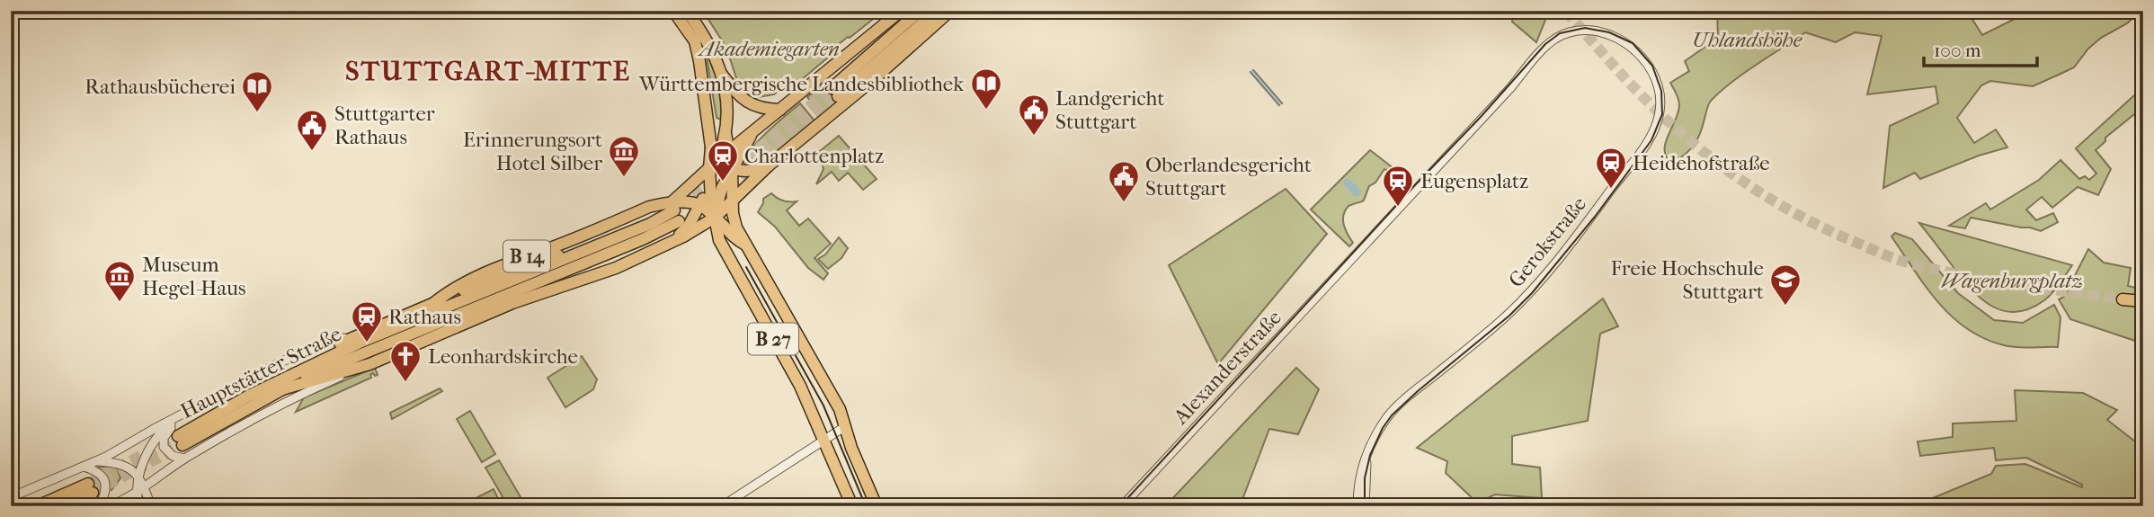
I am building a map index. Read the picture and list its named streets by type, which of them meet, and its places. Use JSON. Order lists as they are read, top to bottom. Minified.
{"streets":{"main road":["B 14","B 27","Hauptstätter Straße"],"street":["Gerokstraße","Alexanderstraße"]},"crossings":[["Gerokstraße","Alexanderstraße"],["B 14","B 27"],["B 14","Hauptstätter Straße"],["B 27","Hauptstätter Straße"]],"districts":["STUTTGART-MITTE"],"parks":["Uhlandshöhe","Akademiegarten","Wagenburgplatz"],"places":{"library":["Württembergische Landesbibliothek","Rathausbücherei"],"public building":["Landgericht Stuttgart","Stuttgarter Rathaus","Oberlandesgericht Stuttgart"],"museum":["Erinnerungsort Hotel Silber","Museum Hegel-Haus"],"station":["Charlottenplatz","Heidehofstraße","Eugensplatz","Rathaus"],"school or university":["Freie Hochschule Stuttgart"],"church":["Leonhardskirche"]},"scale_bar":"100 m"}
